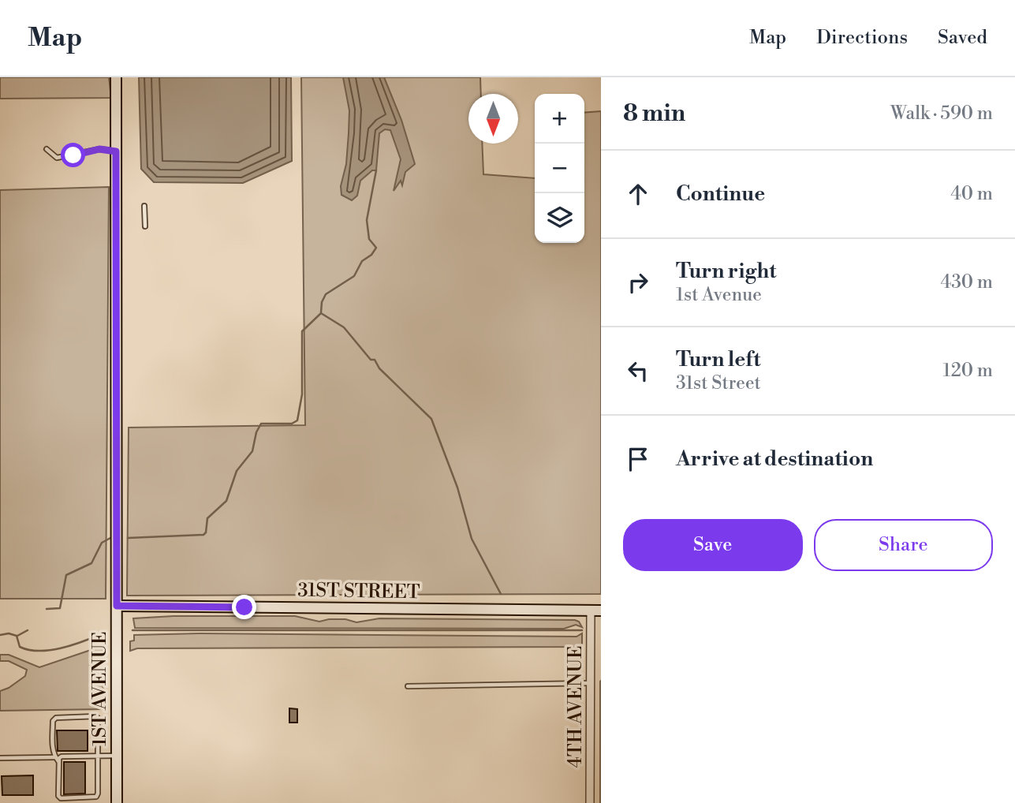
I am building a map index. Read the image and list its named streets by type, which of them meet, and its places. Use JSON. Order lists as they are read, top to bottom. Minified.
{"streets":{"main road":["31ST STREET","1ST AVENUE"],"street":["4TH AVENUE"]},"crossings":[["31ST STREET","1ST AVENUE"],["31ST STREET","4TH AVENUE"]],"north":"bottom","page":{"header":"Map","nav":["Map","Directions","Saved"],"heading":["8 min","Walk · 590 m"],"map_buttons":["+","−"],"list":[["Continue","40 m"],["Turn right","1st Avenue","430 m"],["Turn left","31st Street","120 m"],"Arrive at destination"],"buttons":["Save","Share"]}}
